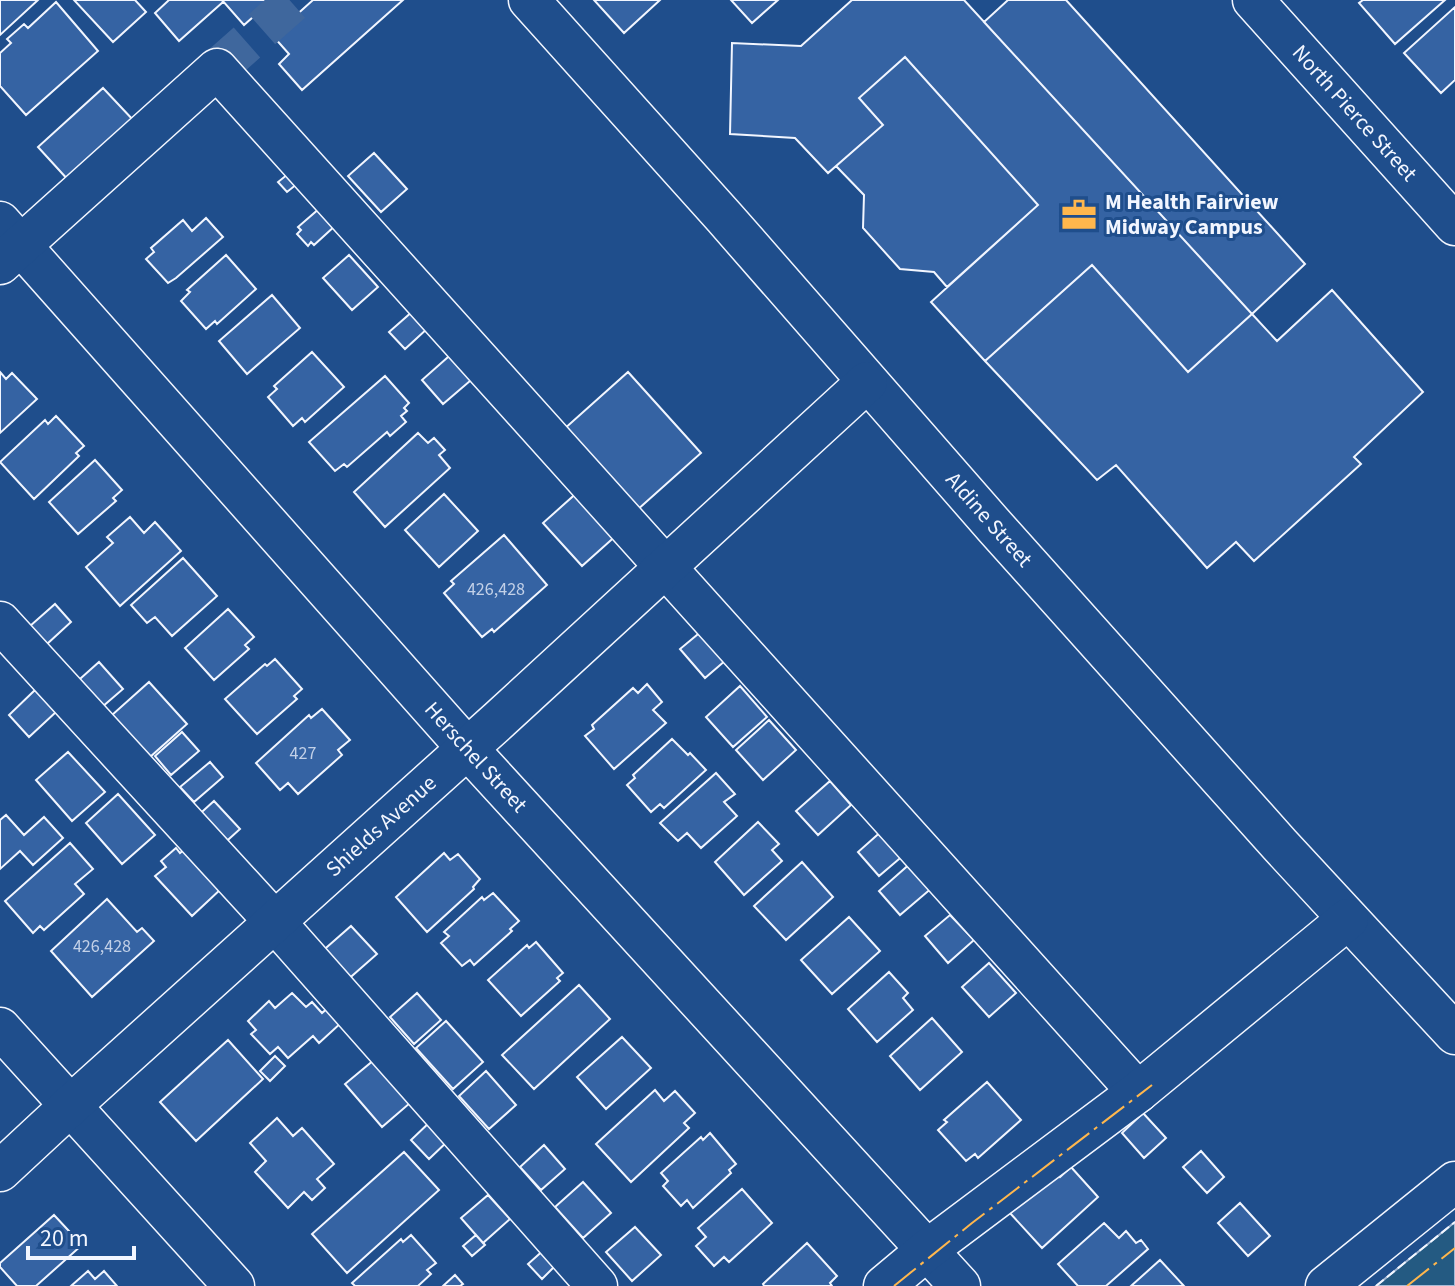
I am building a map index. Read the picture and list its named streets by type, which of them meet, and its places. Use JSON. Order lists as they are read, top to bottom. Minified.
{"streets":{"street":["North Pierce Street","Aldine Street","Herschel Street","Shields Avenue"]},"crossings":[["Aldine Street","Shields Avenue"],["Herschel Street","Shields Avenue"]],"places":{"office":["M Health Fairview Midway Campus"]},"house_numbers":["426,428","427","426,428"],"scale_bar":"20 m"}
